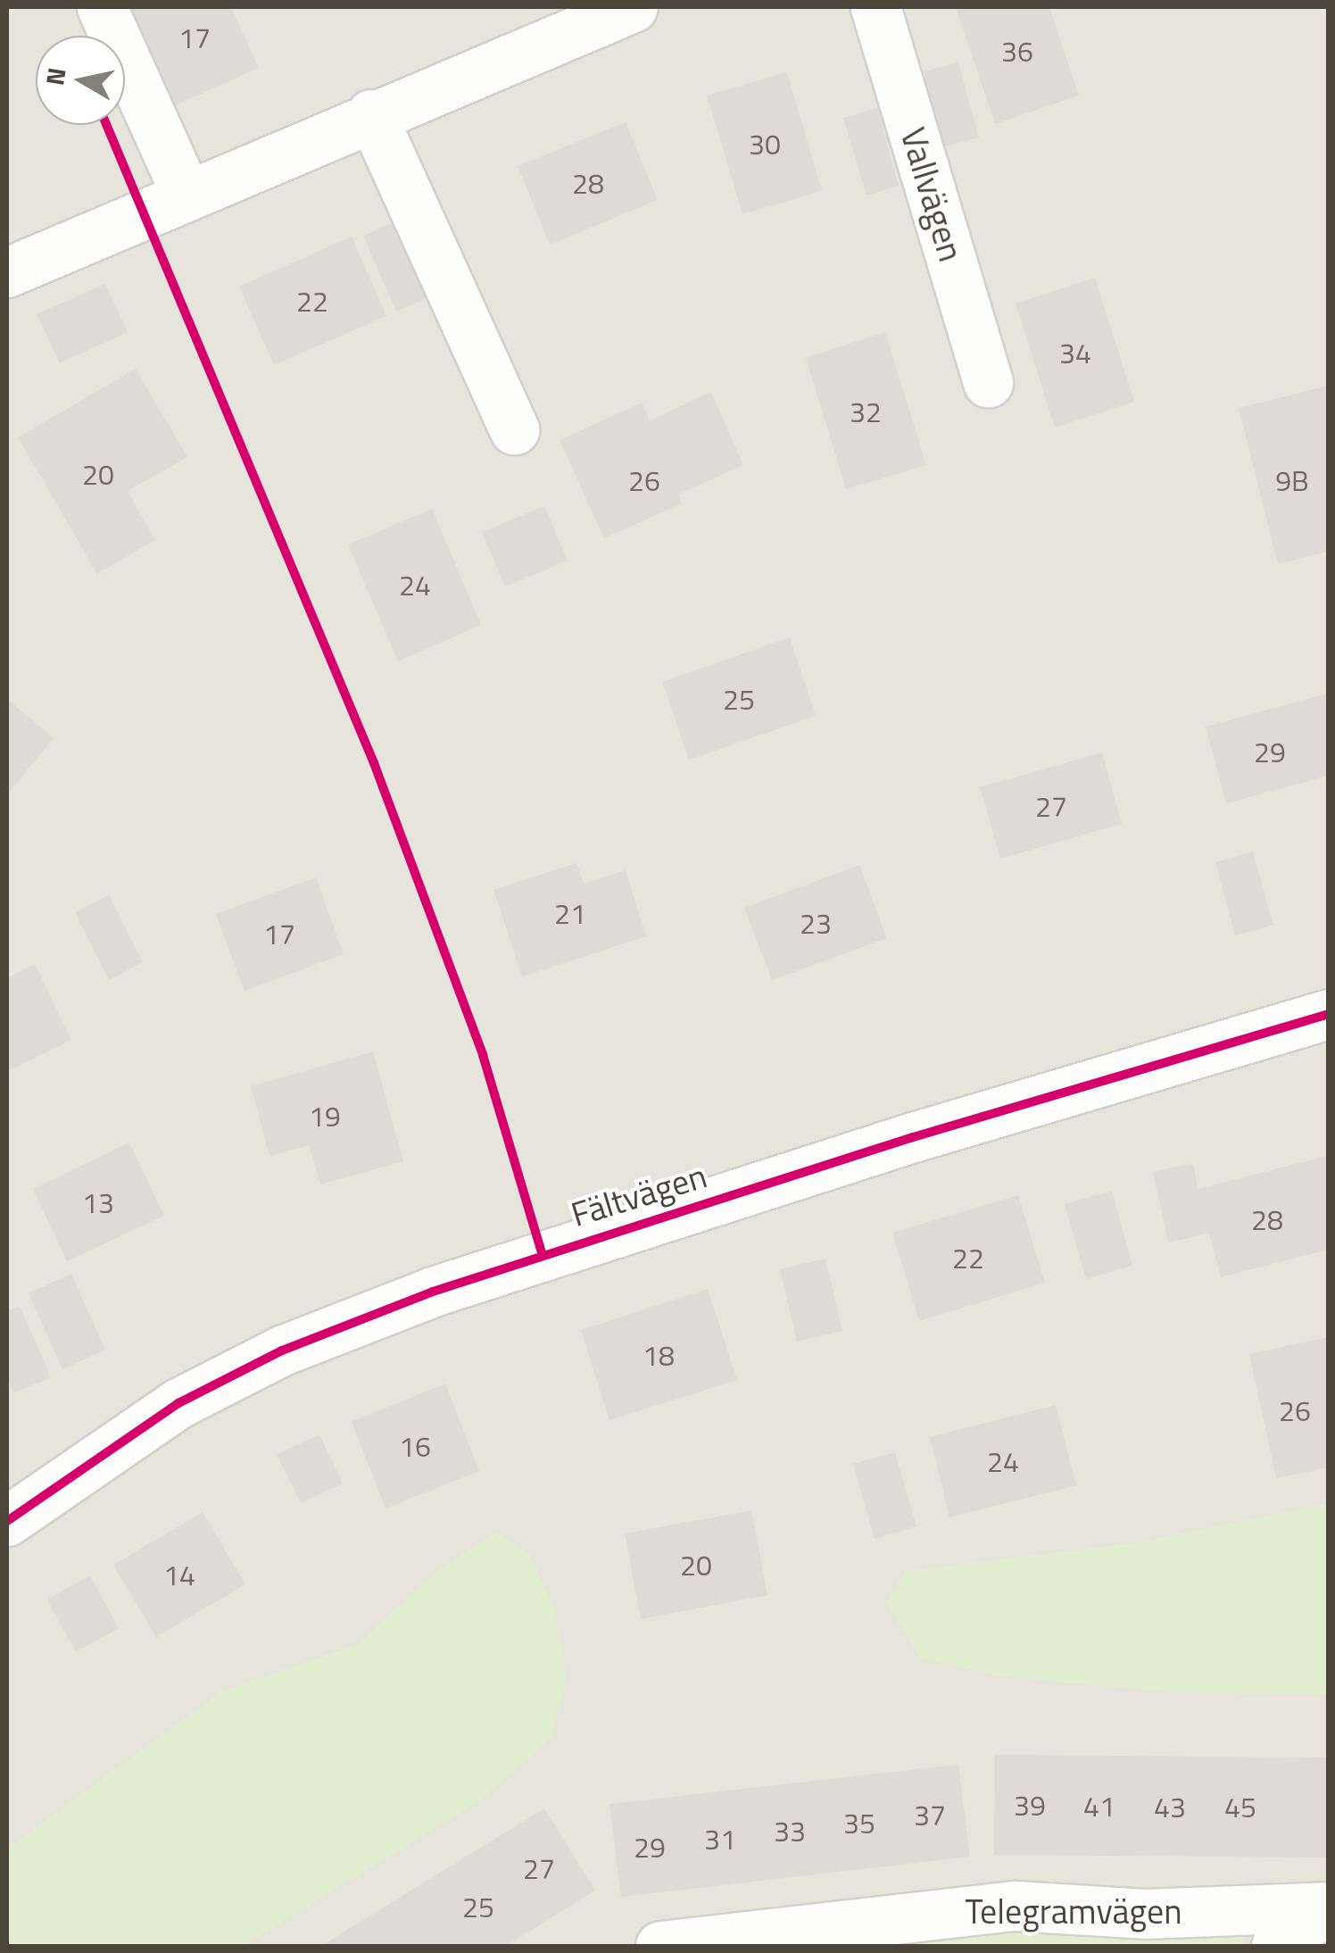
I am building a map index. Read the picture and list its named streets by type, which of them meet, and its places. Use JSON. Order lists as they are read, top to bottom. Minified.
{"streets":{"street":["Vallvägen","Fältvägen","Telegramvägen"]},"house_numbers":["17","36","30","28","22","34","32","20","26","9B","24","25","29","27","21","23","17","19","13","28","22","18","26","16","24","20","14","39","41","43","45","37","35","33","31","29","27","25"],"north":"left"}
